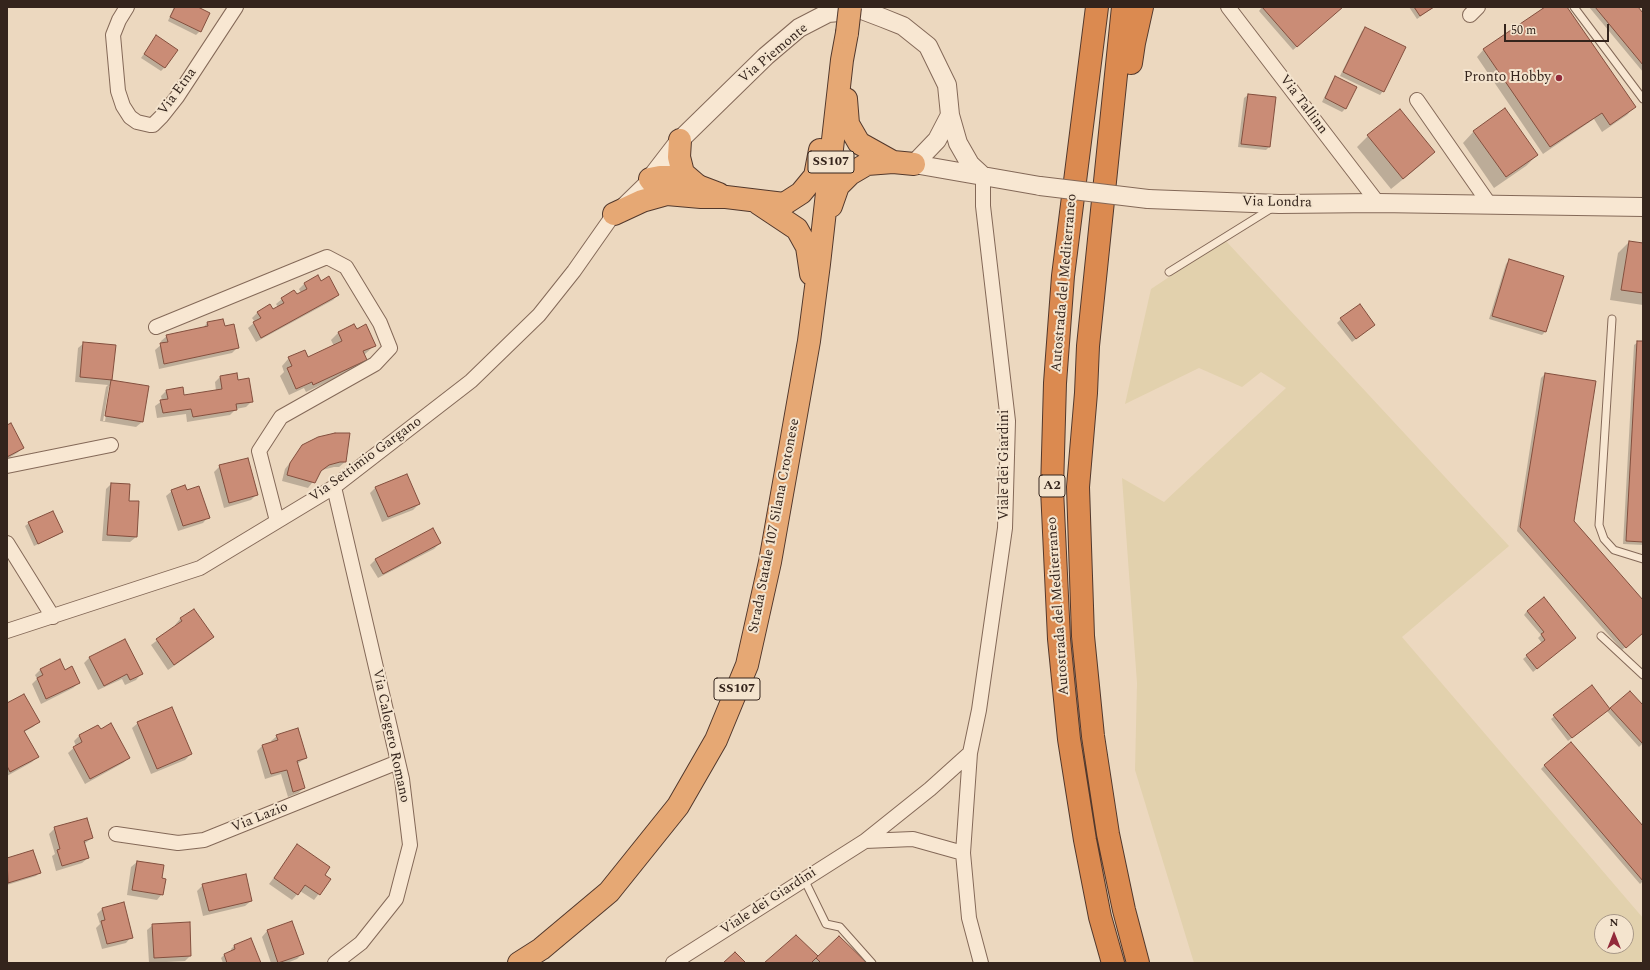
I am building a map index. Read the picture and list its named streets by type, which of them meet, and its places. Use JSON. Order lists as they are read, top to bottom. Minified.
{"streets":{"highway":["SS107","Autostrada del Mediterraneo","A2","Strada Statale 107 Silana Crotonese"],"street":["Via Piemonte","Via Etna","Via Tallinn","Via Londra","Via Settimio Gargano","Viale dei Giardini","Via Calogero Romano","Via Lazio"]},"crossings":[["Via Piemonte","Via Londra"],["Via Piemonte","Via Settimio Gargano"],["Via Piemonte","Viale dei Giardini"],["Via Tallinn","Via Londra"],["Via Londra","Viale dei Giardini"],["Via Settimio Gargano","Via Calogero Romano"],["Via Calogero Romano","Via Lazio"]],"places":["Pronto Hobby"],"scale_bar":"50 m","north":"top"}
